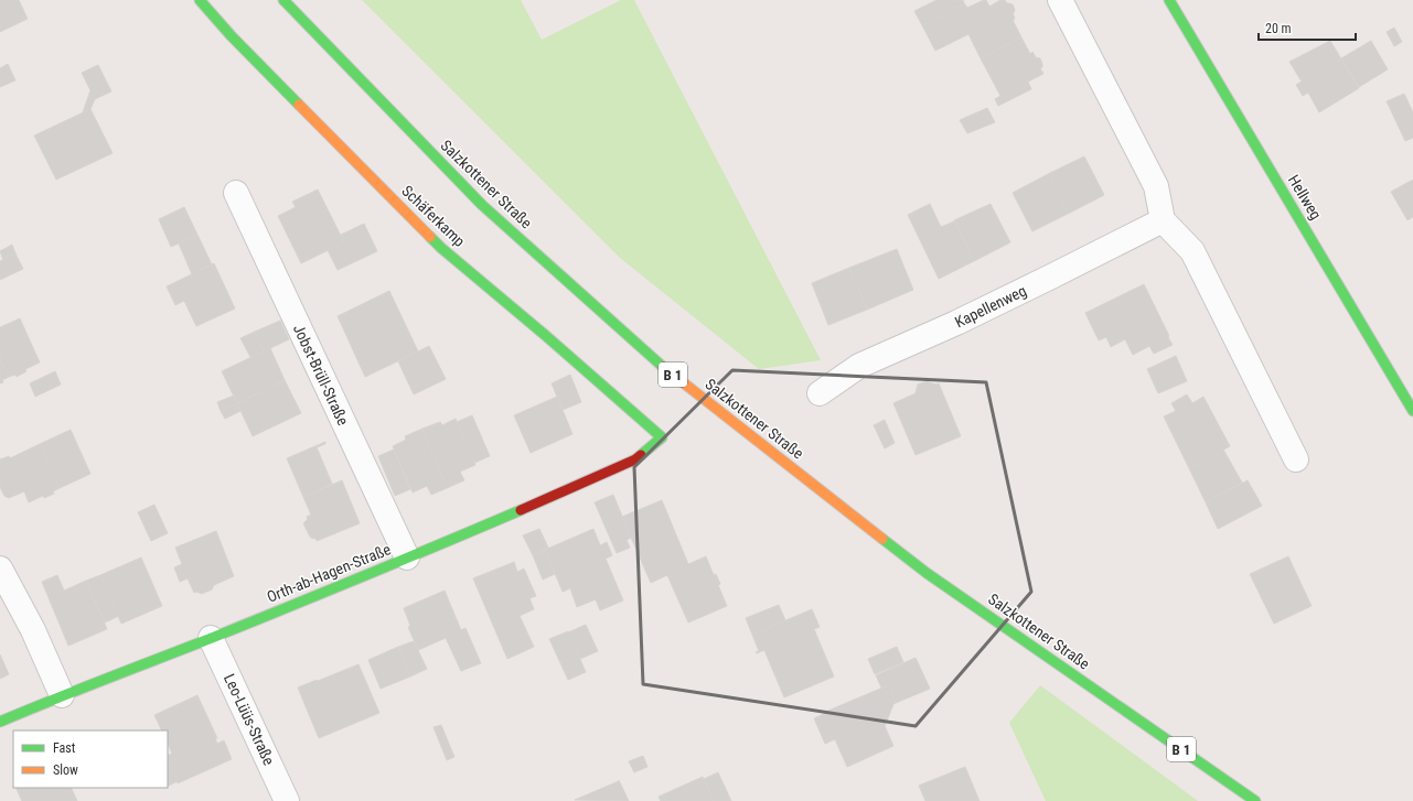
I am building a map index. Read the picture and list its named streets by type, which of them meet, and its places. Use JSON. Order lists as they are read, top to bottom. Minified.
{"streets":{"main road":["Salzkottener Straße","Hellweg","Schäferkamp","B 1","Orth-ab-Hagen-Straße"],"street":["Kapellenweg","Jobst-Brüll-Straße","Leo-Lüüs-Straße"]},"crossings":[["Schäferkamp","Orth-ab-Hagen-Straße"],["Jobst-Brüll-Straße","Orth-ab-Hagen-Straße"],["Orth-ab-Hagen-Straße","Leo-Lüüs-Straße"]],"legend":["Fast","Slow"],"scale_bar":"20 m"}
